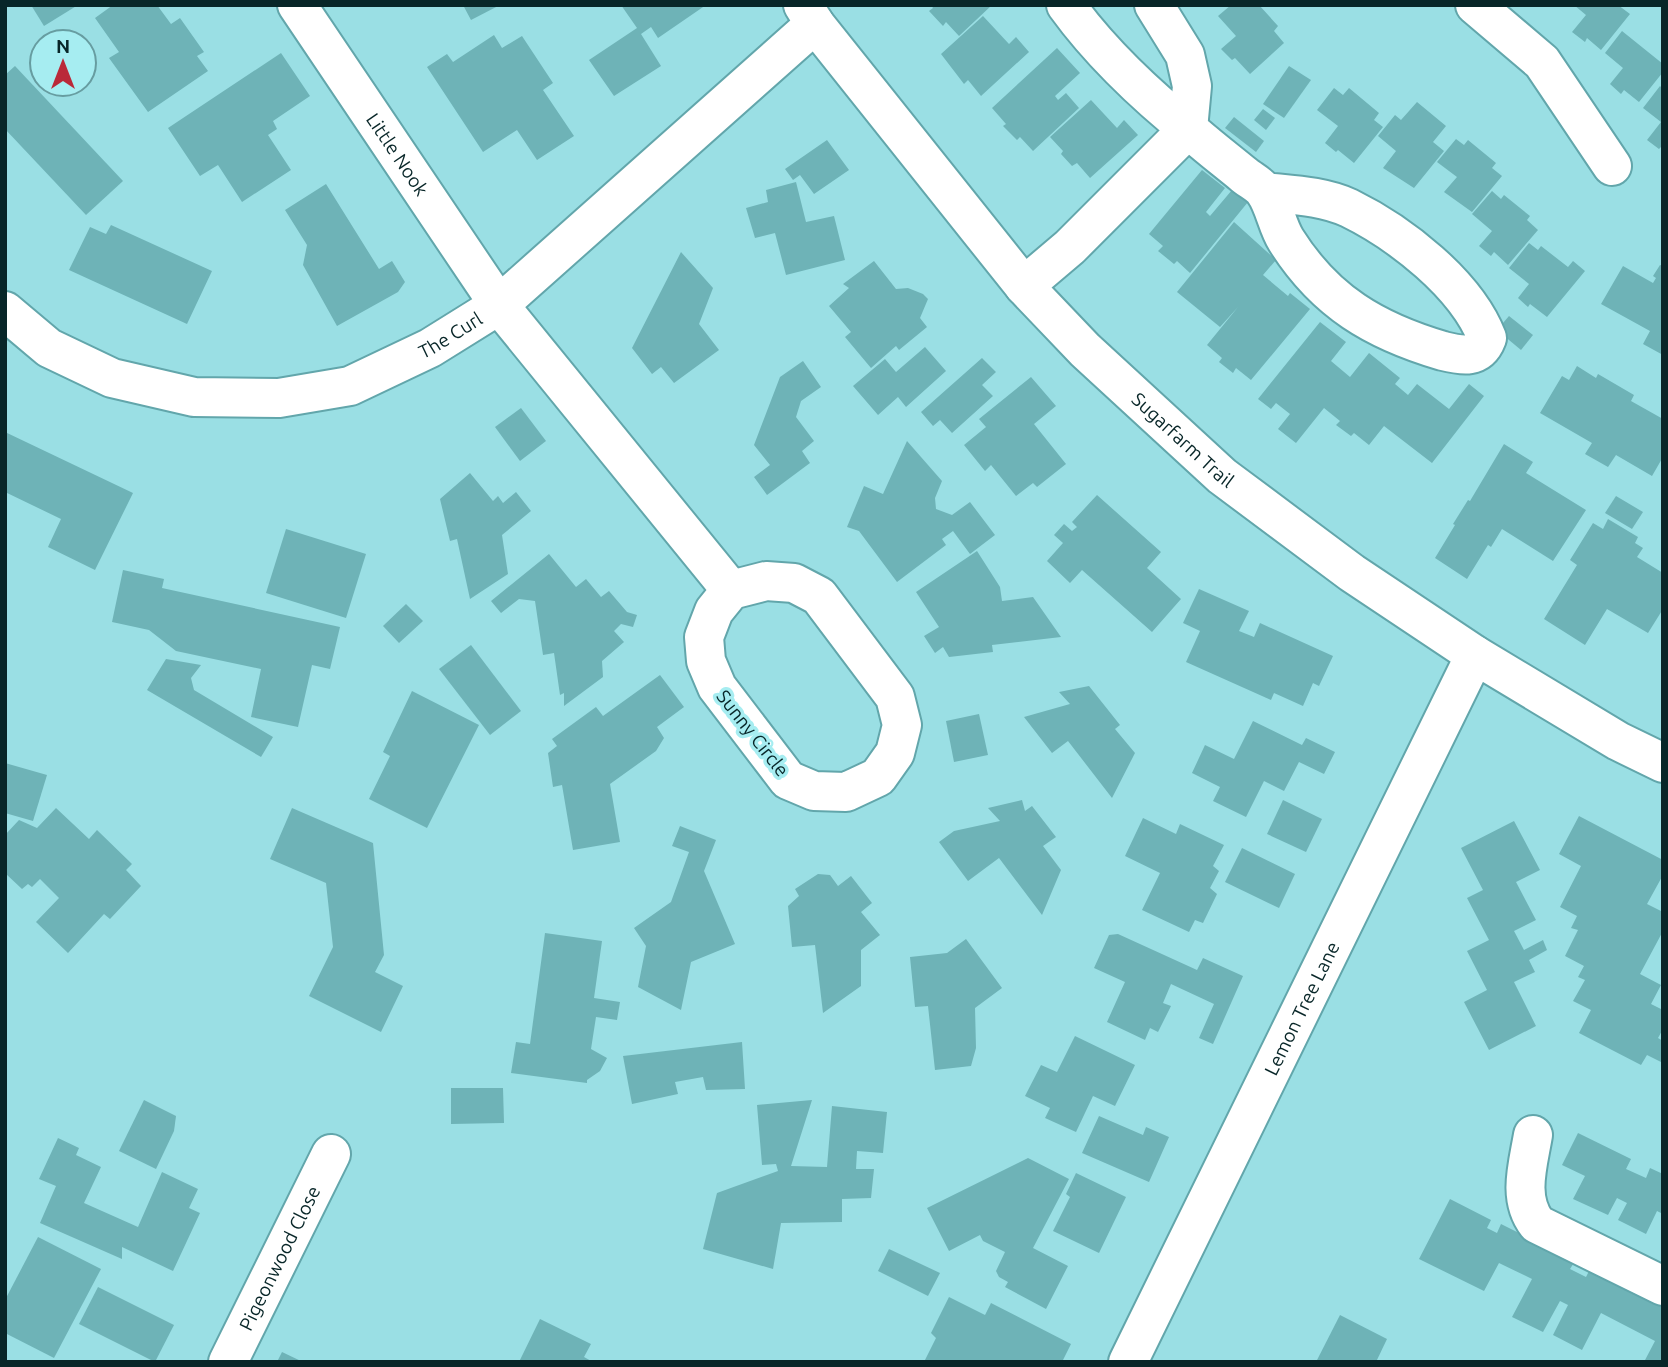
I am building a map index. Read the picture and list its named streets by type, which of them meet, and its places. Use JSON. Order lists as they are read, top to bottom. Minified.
{"streets":{"street":["Little Nook","The Curl","Sugarfarm Trail","Sunny Circle","Lemon Tree Lane","Pigeonwood Close"]},"crossings":[["Little Nook","The Curl"],["The Curl","Sugarfarm Trail"],["Sugarfarm Trail","Lemon Tree Lane"]],"north":"top"}
